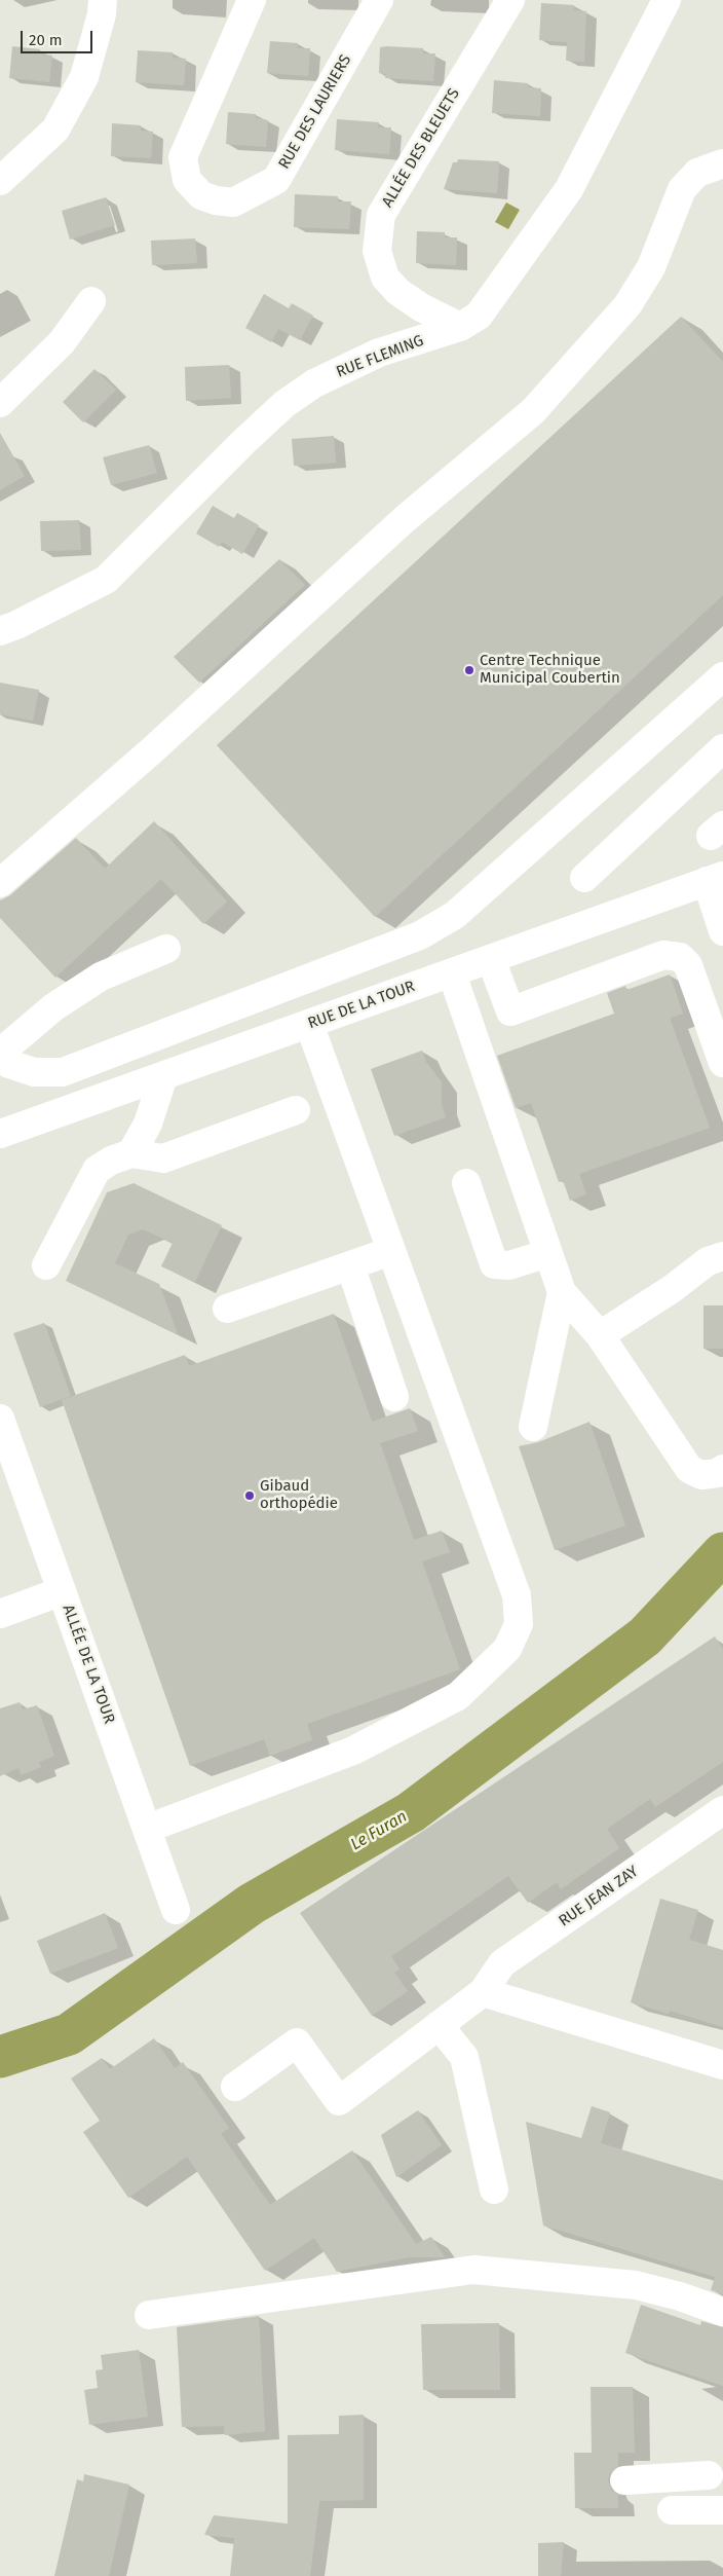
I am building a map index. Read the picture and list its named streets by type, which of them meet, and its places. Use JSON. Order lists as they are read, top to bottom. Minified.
{"streets":{"street":["RUE DES LAURIERS","ALLÉE DES BLEUETS","RUE FLEMING","RUE DE LA TOUR","ALLÉE DE LA TOUR","RUE JEAN ZAY"]},"crossings":[["ALLÉE DES BLEUETS","RUE FLEMING"]],"water":["Le Furan"],"places":["Centre Technique Municipal Coubertin","Gibaud orthopédie"],"scale_bar":"20 m"}
